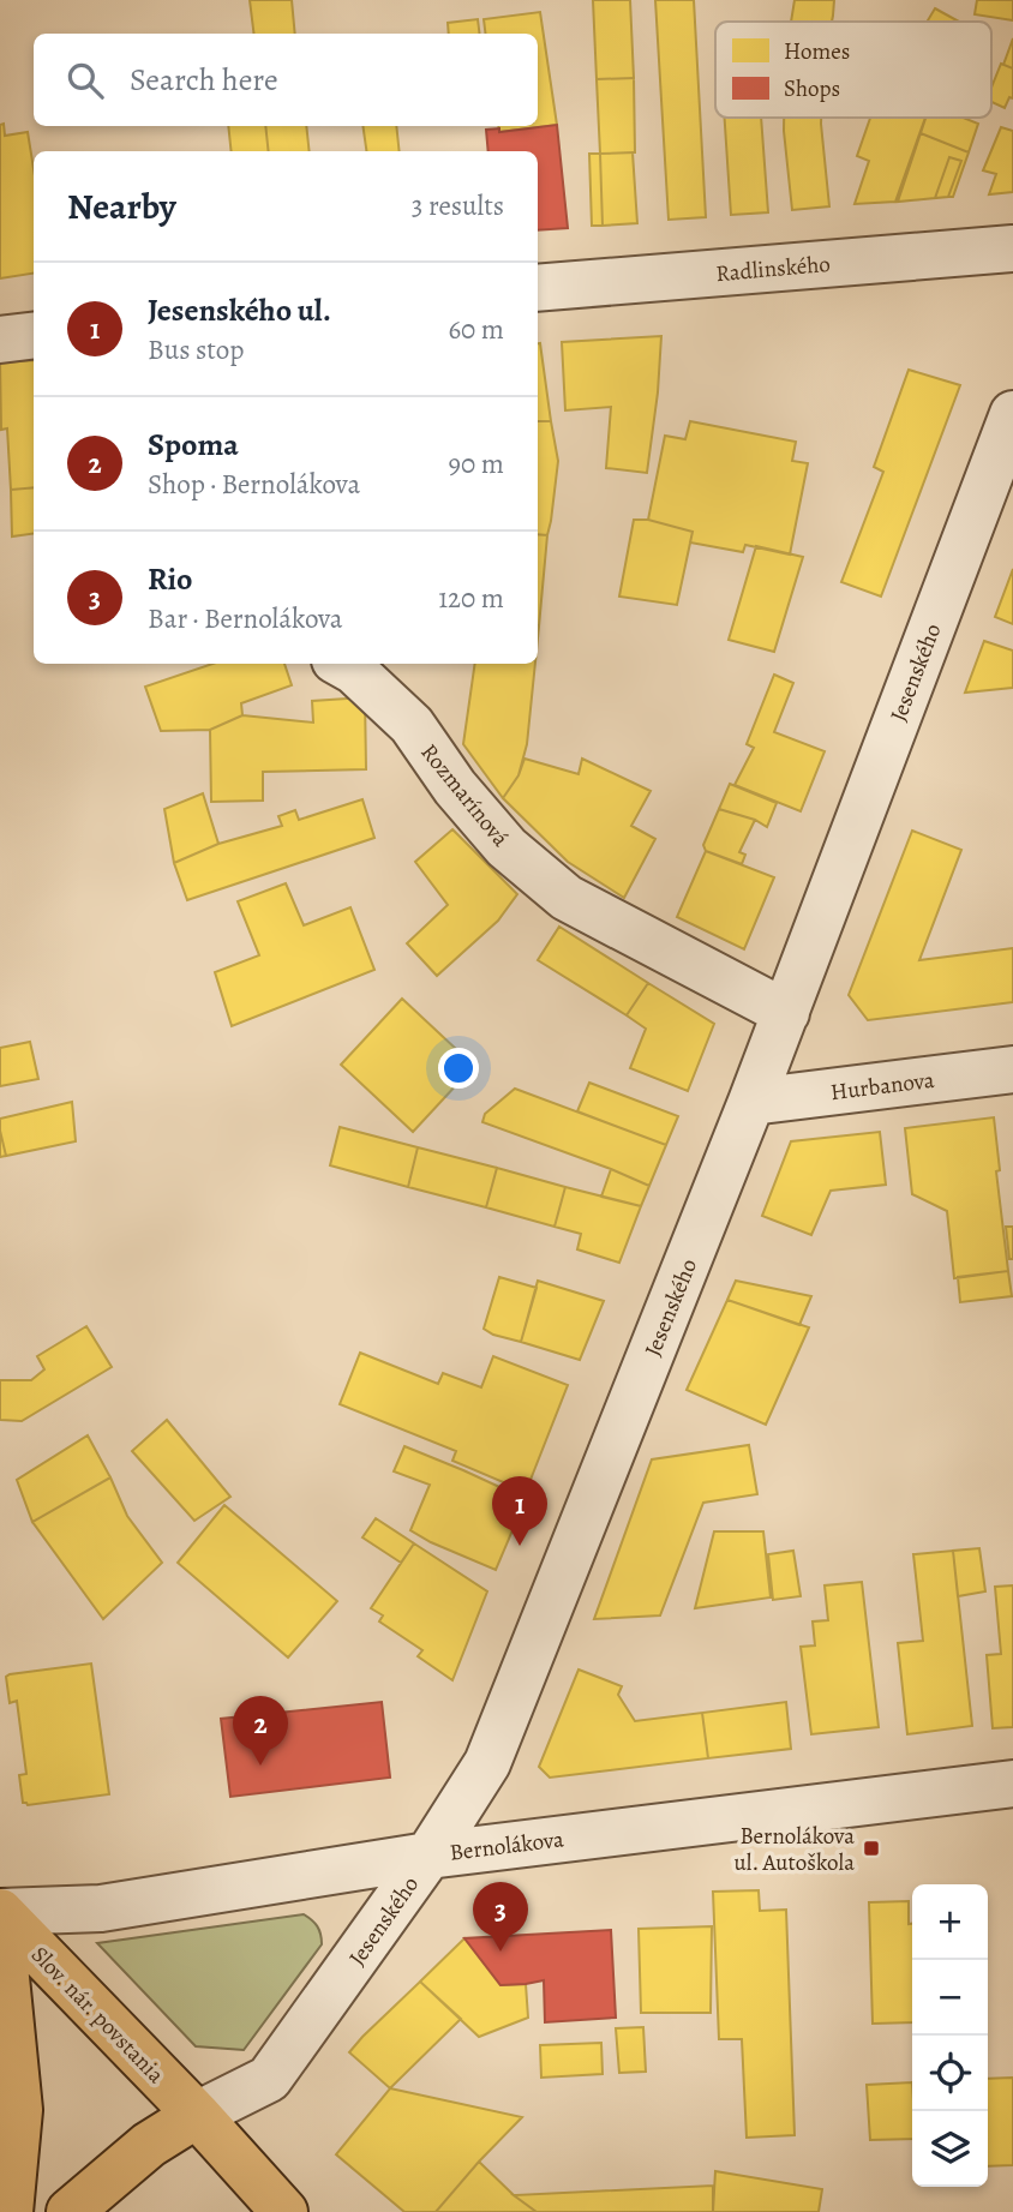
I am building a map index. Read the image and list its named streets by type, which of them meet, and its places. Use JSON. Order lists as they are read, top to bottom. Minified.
{"streets":{"main road":["Slov. nár. povstania"],"street":["Radlinského","Jesenského","Rozmarínová","Hurbanova","Bernolákova"]},"crossings":[["Jesenského","Rozmarínová"],["Jesenského","Hurbanova"],["Jesenského","Bernolákova"],["Jesenského","Slov. nár. povstania"],["Bernolákova","Slov. nár. povstania"]],"places":{"transit":["Bernolákova ul. Autoškola"]},"legend":["Homes","Shops"],"page":{"search":"Search here","heading":["Nearby","3 results"],"list":[{"mark":"1","name":"Jesenského ul.","note":"Bus stop","value":"60 m"},{"mark":"2","name":"Spoma","note":"Shop · Bernolákova","value":"90 m"},{"mark":"3","name":"Rio","note":"Bar · Bernolákova","value":"120 m"}],"pins":["1","2","3"],"map_buttons":["+","−"]}}
